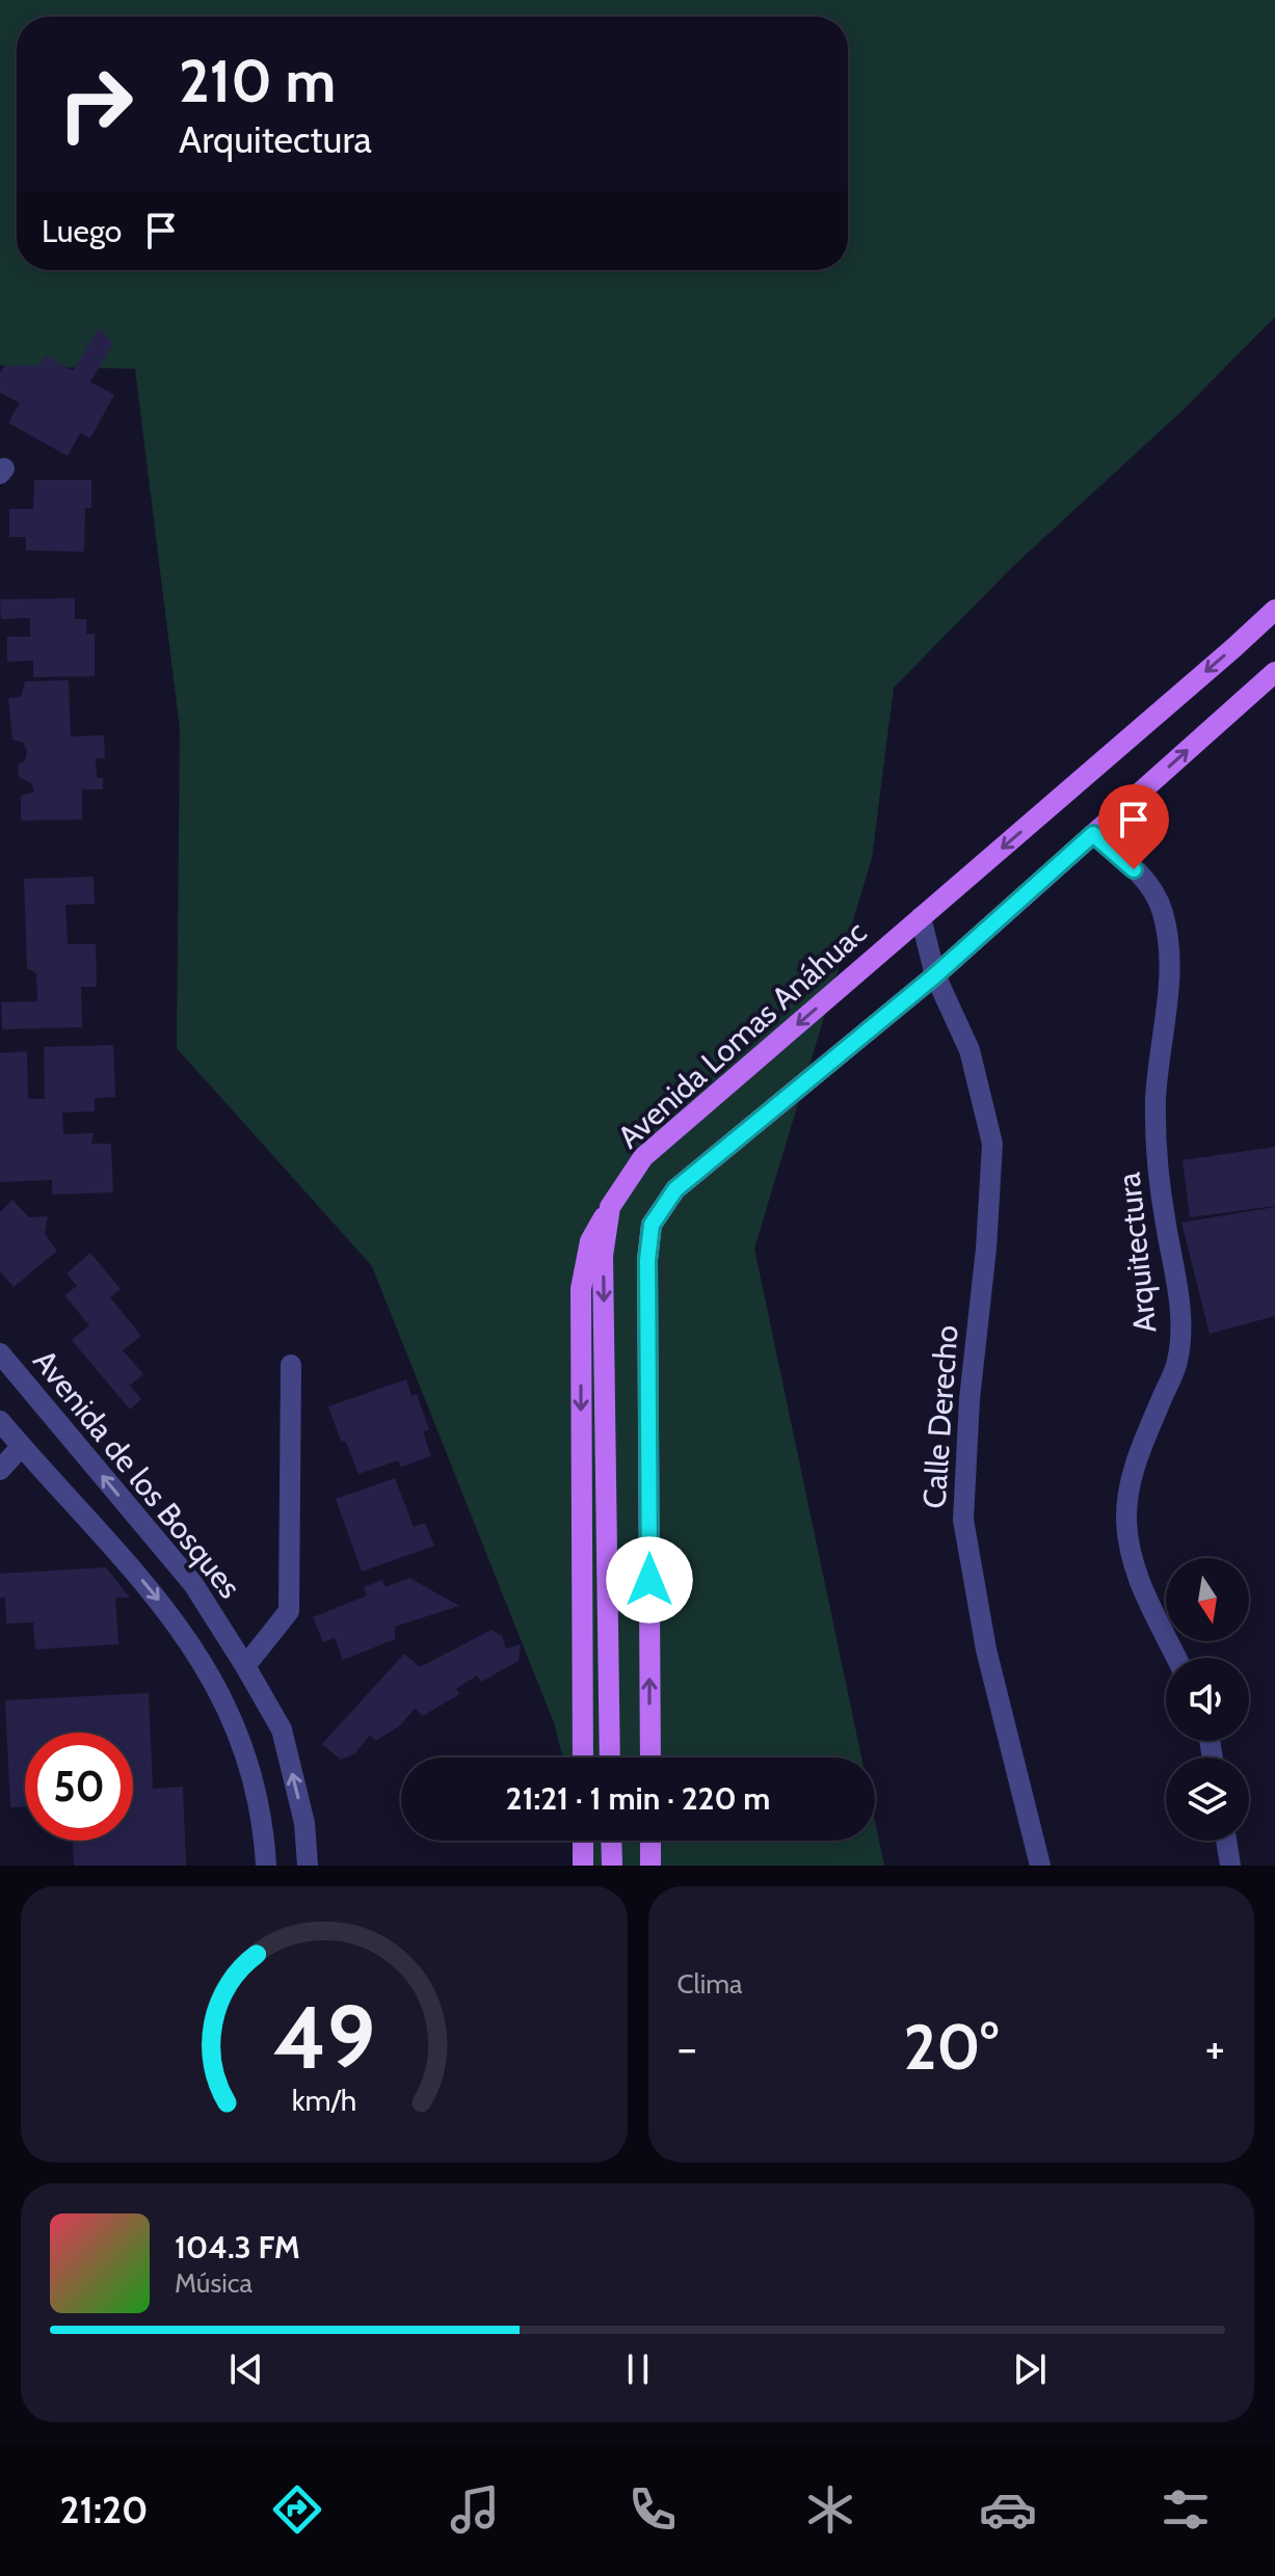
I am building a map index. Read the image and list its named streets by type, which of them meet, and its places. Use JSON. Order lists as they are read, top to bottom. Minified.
{"streets":{"main road":["Avenida Lomas Anáhuac"],"street":["Arquitectura","Calle Derecho","Avenida de los Bosques"]},"crossings":[["Avenida Lomas Anáhuac","Calle Derecho"]],"north":"bottom","page":{"turn":["210 m","Arquitectura"],"then":"Luego","limit":"50","trip":"21:21 · 1 min · 220 m","tile":"Clima","heat":["−","20°","+"],"song":["104.3 FM","Música"],"tabs":"21:20","gauge":["49","km/h"]}}
